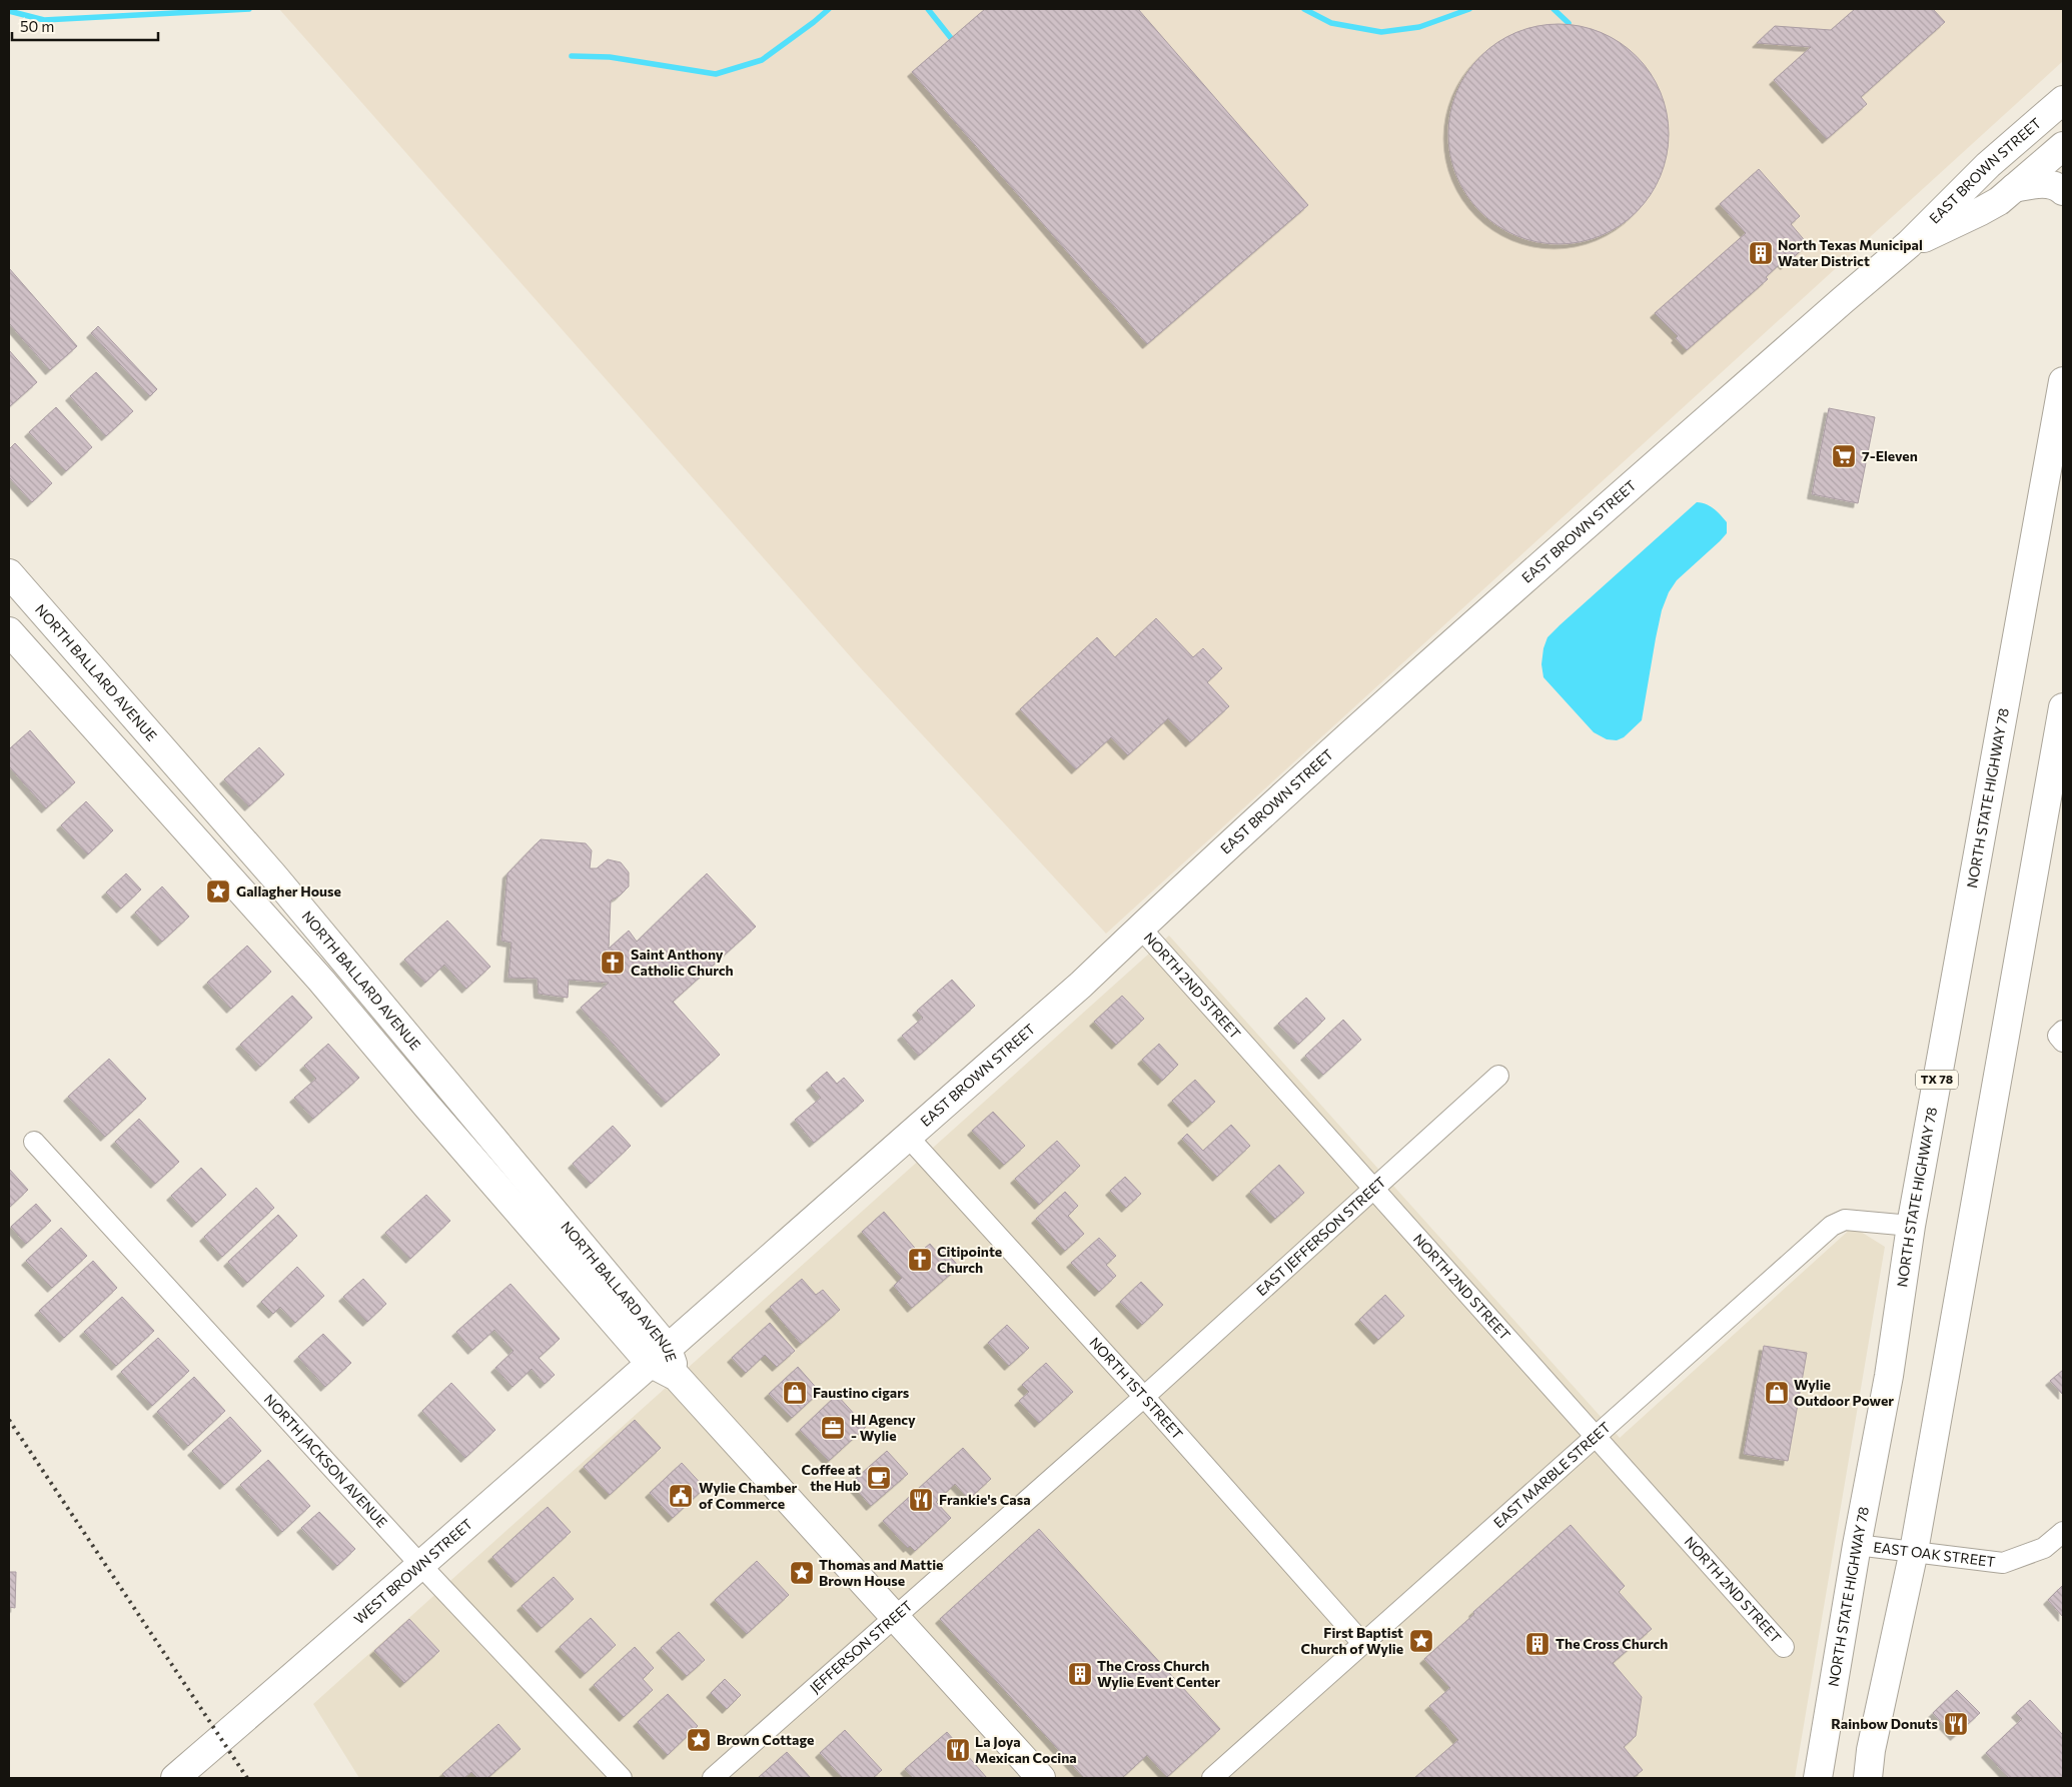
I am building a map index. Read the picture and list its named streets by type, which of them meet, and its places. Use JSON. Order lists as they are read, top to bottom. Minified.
{"streets":{"main road":["EAST BROWN STREET","NORTH BALLARD AVENUE","NORTH STATE HIGHWAY 78","TX 78","WEST BROWN STREET"],"street":["NORTH 2ND STREET","EAST JEFFERSON STREET","NORTH 1ST STREET","NORTH JACKSON AVENUE","EAST MARBLE STREET","EAST OAK STREET","JEFFERSON STREET"]},"crossings":[["EAST BROWN STREET","NORTH BALLARD AVENUE"],["EAST BROWN STREET","NORTH 2ND STREET"],["EAST BROWN STREET","NORTH 1ST STREET"],["EAST BROWN STREET","WEST BROWN STREET"],["NORTH BALLARD AVENUE","WEST BROWN STREET"],["NORTH BALLARD AVENUE","JEFFERSON STREET"],["NORTH STATE HIGHWAY 78","EAST MARBLE STREET"],["NORTH STATE HIGHWAY 78","EAST OAK STREET"],["NORTH 2ND STREET","EAST JEFFERSON STREET"],["NORTH 2ND STREET","EAST MARBLE STREET"],["EAST JEFFERSON STREET","NORTH 1ST STREET"],["EAST JEFFERSON STREET","JEFFERSON STREET"],["NORTH 1ST STREET","EAST MARBLE STREET"],["NORTH 1ST STREET","JEFFERSON STREET"],["NORTH JACKSON AVENUE","WEST BROWN STREET"]],"places":{"building":["North Texas Municipal Water District","The Cross Church","The Cross Church Wylie Event Center"],"supermarket":["7-Eleven"],"place":["Gallagher House","Thomas and Mattie Brown House","First Baptist Church of Wylie","Brown Cottage"],"church":["Saint Anthony Catholic Church","Citipointe Church"],"shop":["Faustino cigars","Wylie Outdoor Power"],"office":["HI Agency - Wylie"],"cafe":["Coffee at the Hub"],"public building":["Wylie Chamber of Commerce"],"restaurant":["Frankie's Casa","Rainbow Donuts","La Joya Mexican Cocina"]},"scale_bar":"50 m"}
